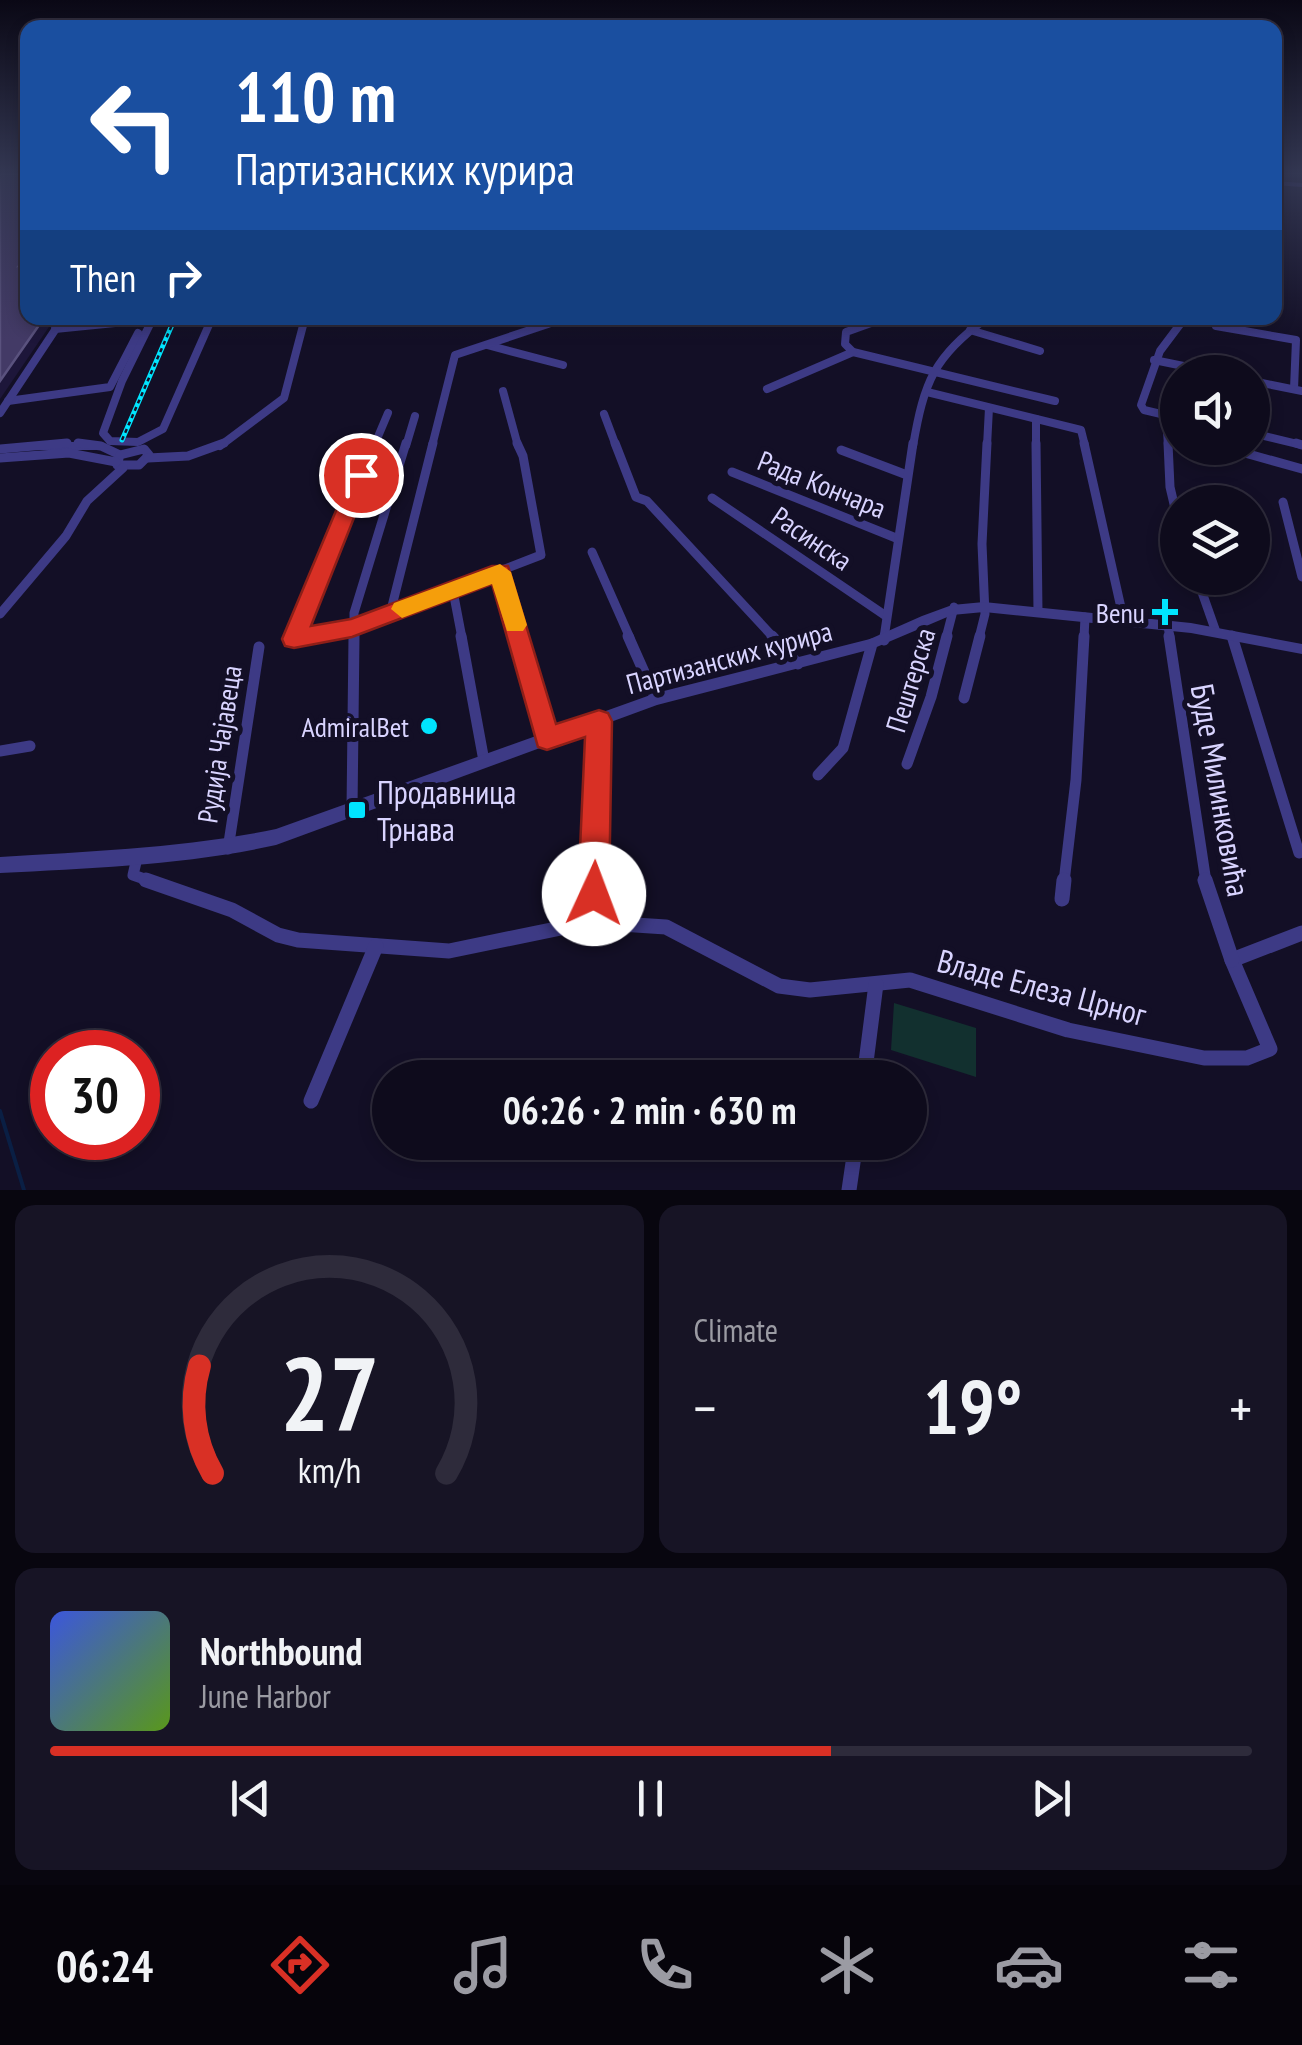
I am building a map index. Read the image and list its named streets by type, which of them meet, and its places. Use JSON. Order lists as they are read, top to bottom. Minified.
{"streets":{"street":["Рада Кончара","Расинска","Партизанских курира","Пештерска","Рудија Чајавеца","Буде Милинковића","Владе Елеза Црног"]},"crossings":[["Партизанских курира","Пештерска"],["Партизанских курира","Рудија Чајавеца"],["Партизанских курира","Буде Милинковића"],["Партизанских курира","Владе Елеза Црног"],["Буде Милинковића","Владе Елеза Црног"]],"places":{"health":["Benu"],"other":["AdmiralBet"],"transit":["Продавница Трнава"]},"page":{"turn":["110 m","Партизанских курира"],"then":"Then","limit":"30","trip":"06:26 · 2 min · 630 m","tile":"Climate","heat":["−","19°","+"],"song":["Northbound","June Harbor"],"tabs":"06:24","gauge":["27","km/h"]}}
